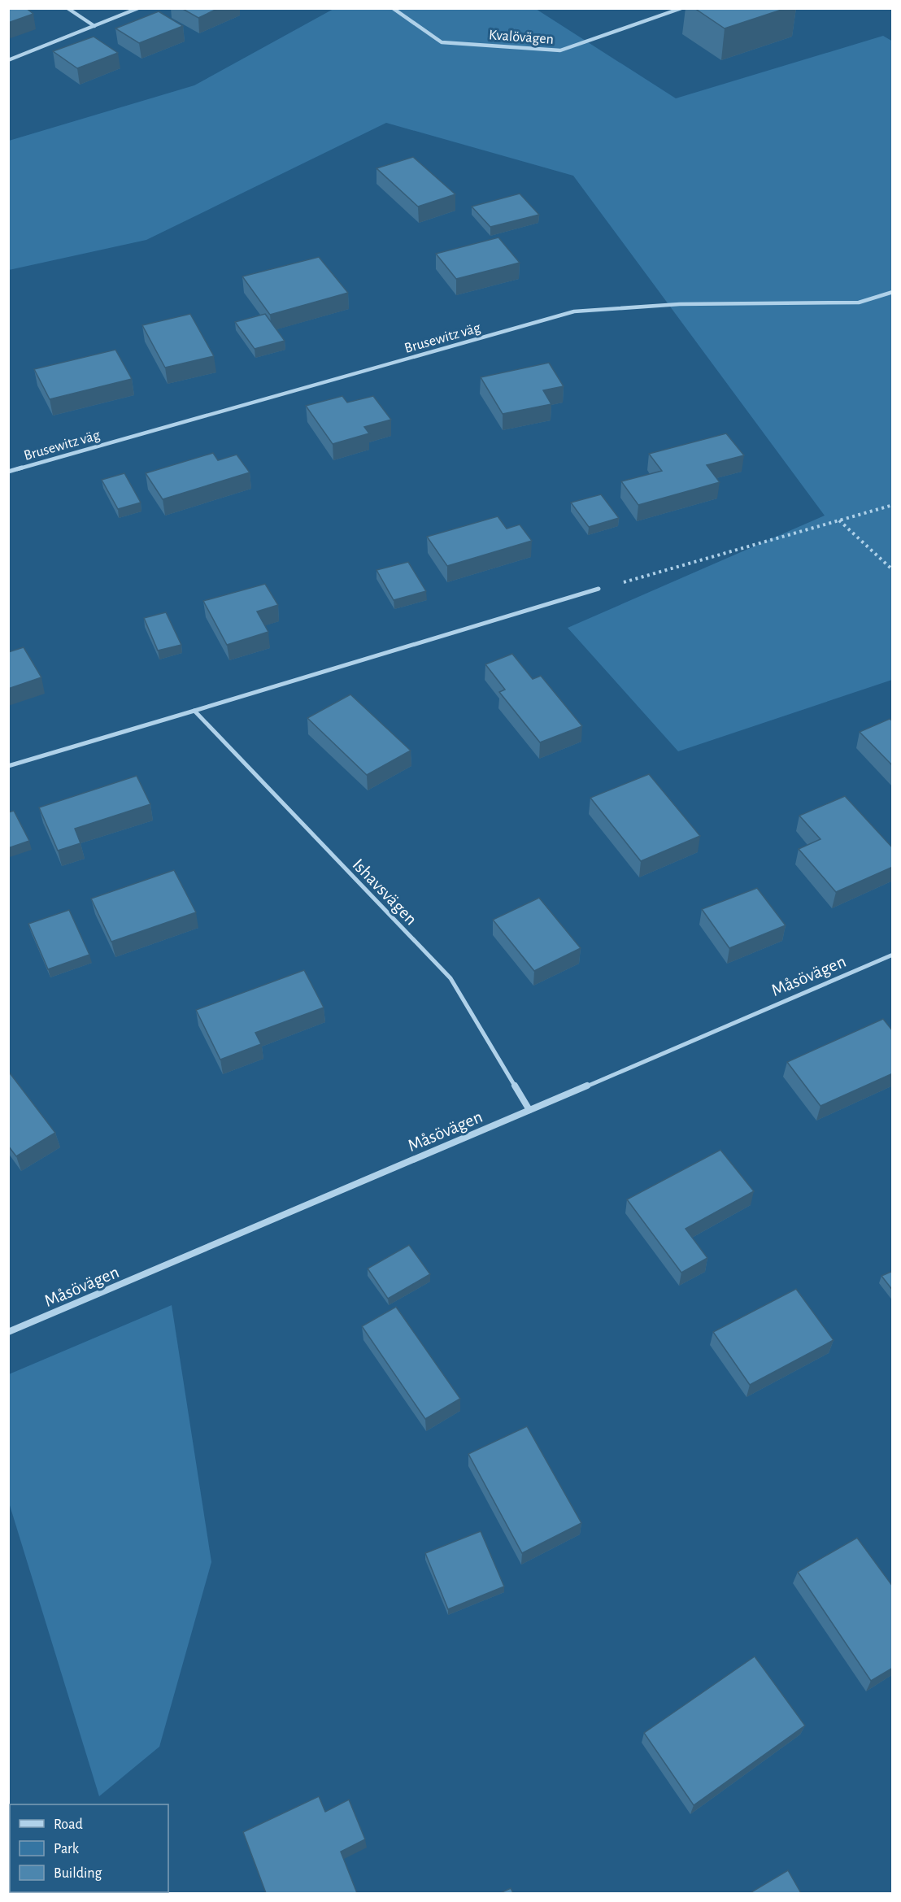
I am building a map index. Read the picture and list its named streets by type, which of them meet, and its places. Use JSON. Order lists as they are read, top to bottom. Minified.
{"streets":{"street":["Kvalövägen","Brusewitz väg","Ishavsvägen","Måsövägen"]},"crossings":[["Ishavsvägen","Måsövägen"]],"legend":["Road","Park","Building"]}
